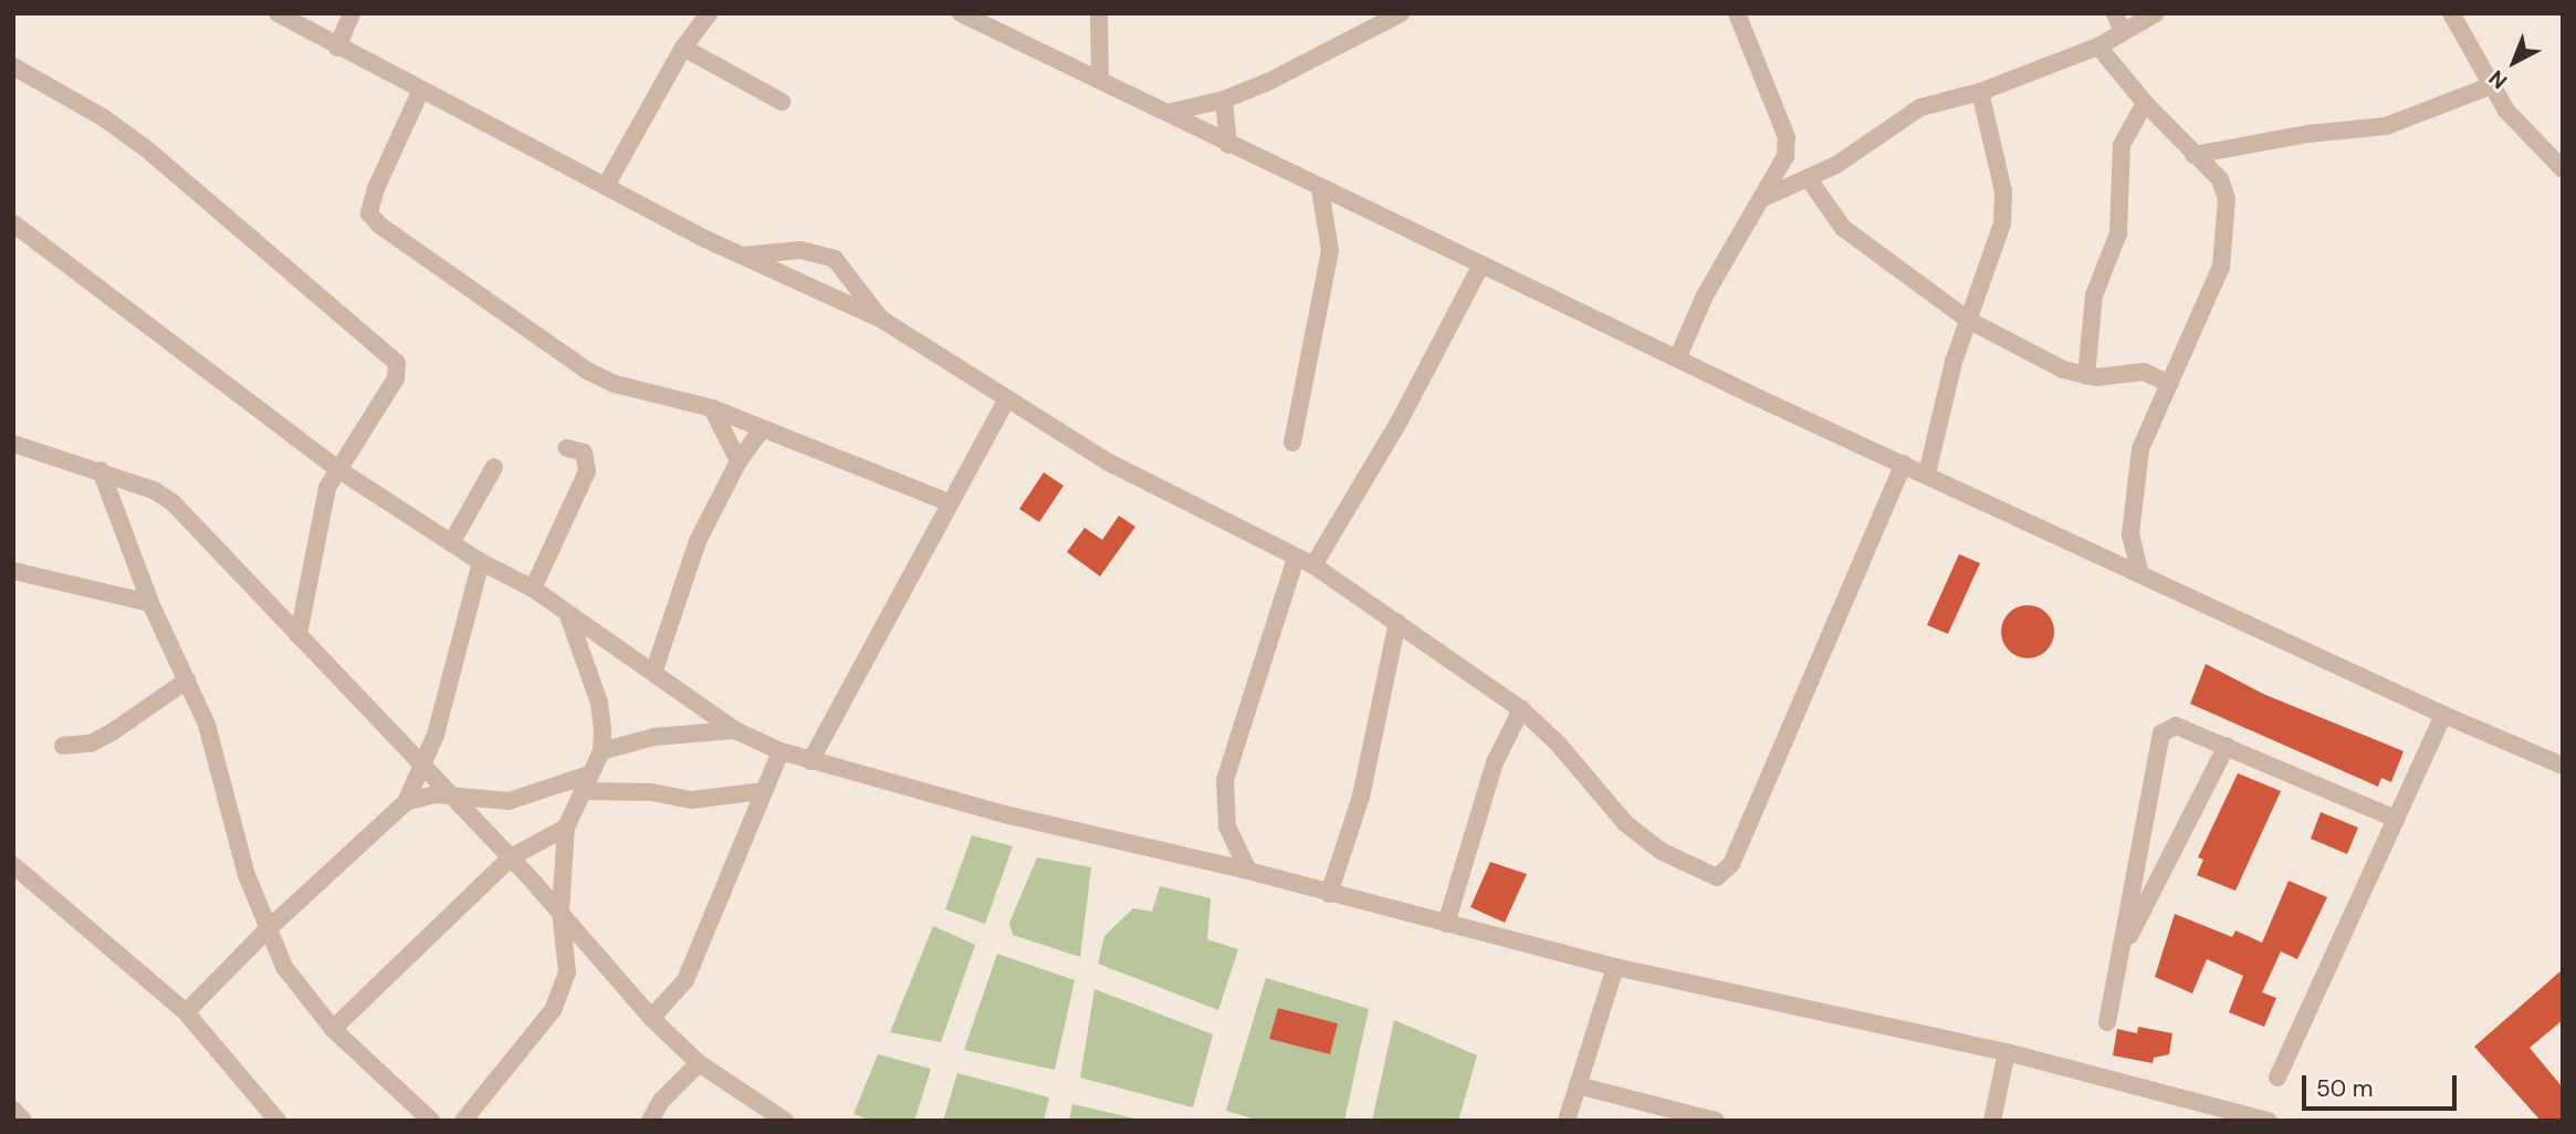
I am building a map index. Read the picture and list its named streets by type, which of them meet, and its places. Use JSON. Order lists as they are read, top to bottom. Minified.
{"scale_bar":"50 m","north":"bottom left"}
